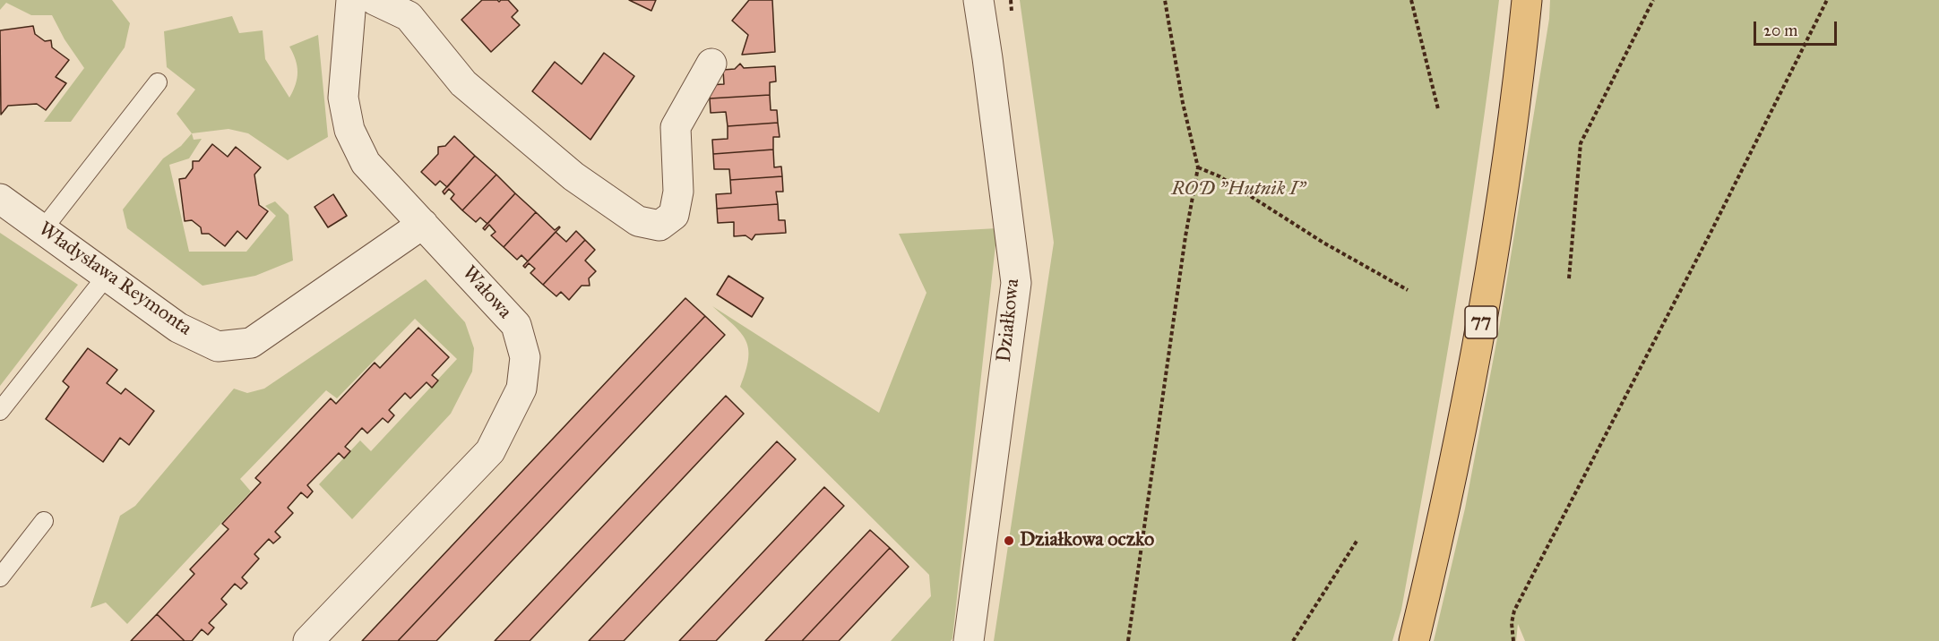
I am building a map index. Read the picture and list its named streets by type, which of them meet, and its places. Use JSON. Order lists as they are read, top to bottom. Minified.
{"streets":{"main road":["77"],"street":["Władysława Reymonta","Wałowa","Działkowa"]},"crossings":[["Władysława Reymonta","Wałowa"]],"parks":["ROD \"Hutnik I\""],"places":["Działkowa oczko"],"scale_bar":"20 m"}
